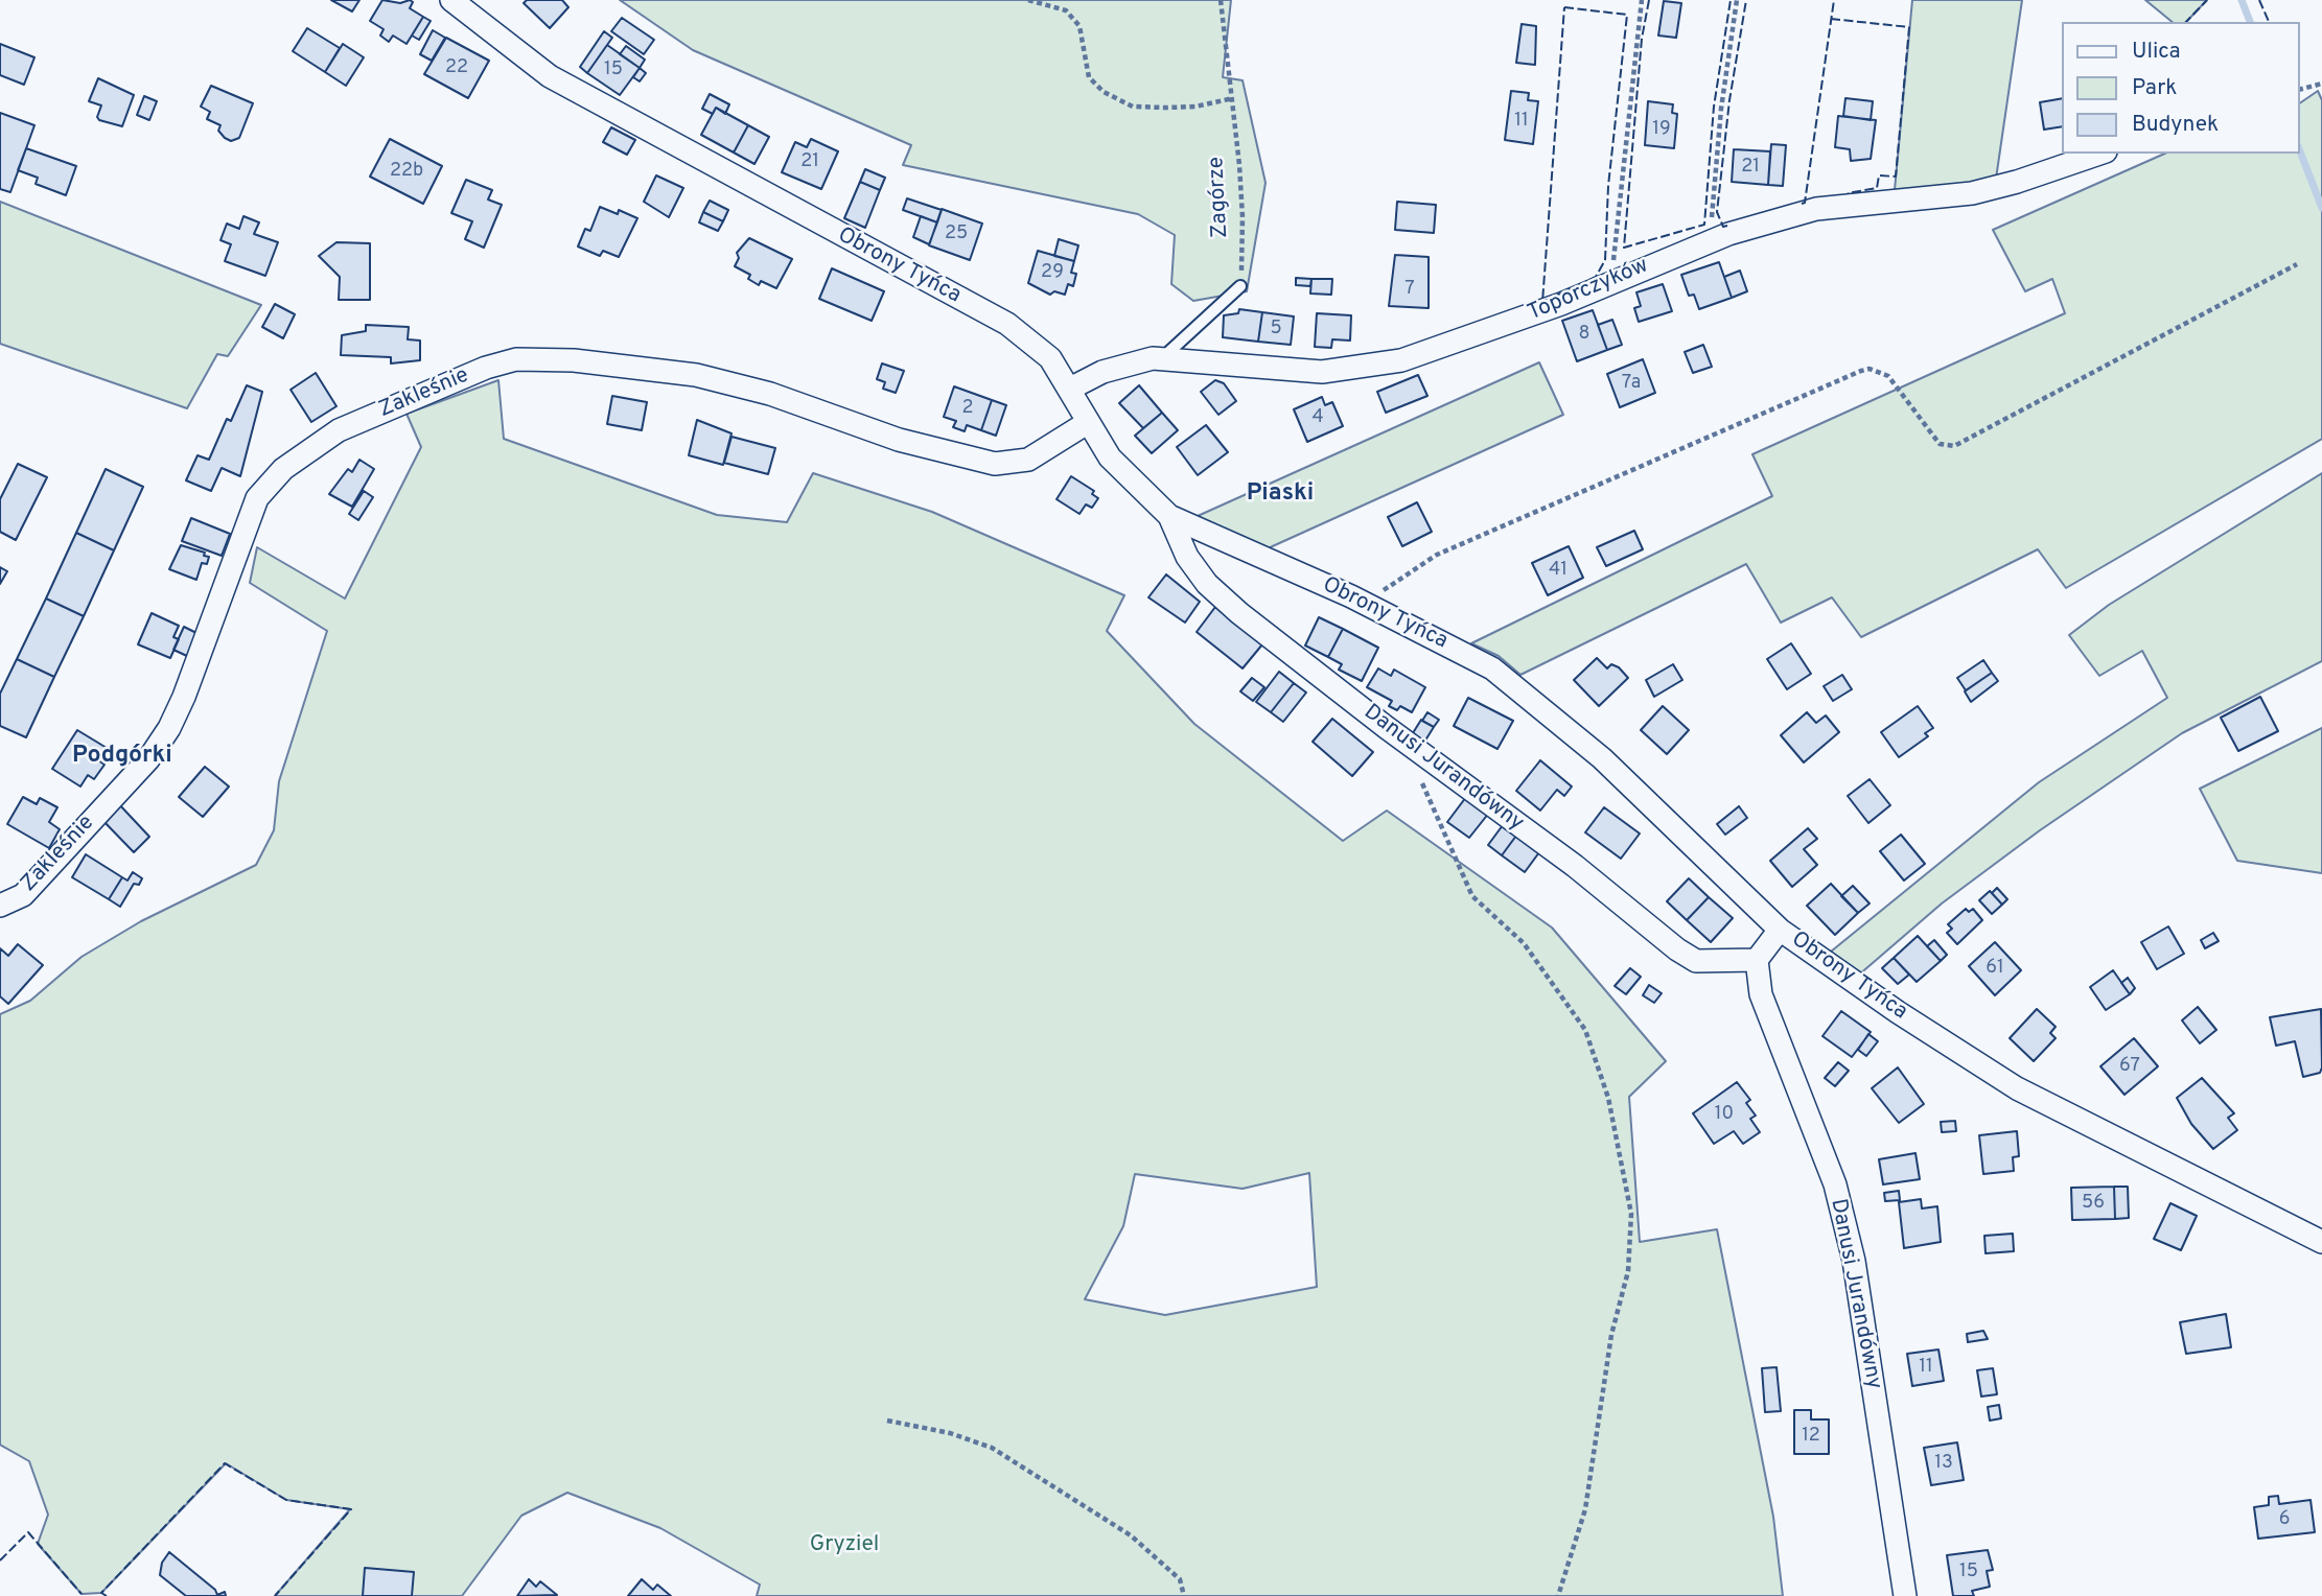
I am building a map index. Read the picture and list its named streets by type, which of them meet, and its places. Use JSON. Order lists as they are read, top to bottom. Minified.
{"streets":{"street":["Obrony Tyńca","Toporczyków","Zakleśnie","Danusi Jurandówny"],"path":["Zagórze"]},"crossings":[["Obrony Tyńca","Toporczyków"],["Obrony Tyńca","Zakleśnie"],["Obrony Tyńca","Danusi Jurandówny"]],"districts":["Piaski","Podgórki"],"parks":["Gryziel"],"house_numbers":["22","15","11","19","21","21","22b","25","29","7","5","8","7a","2","4","41","61","67","10","56","11","12","13","6","15"],"legend":["Ulica","Park","Budynek"]}
